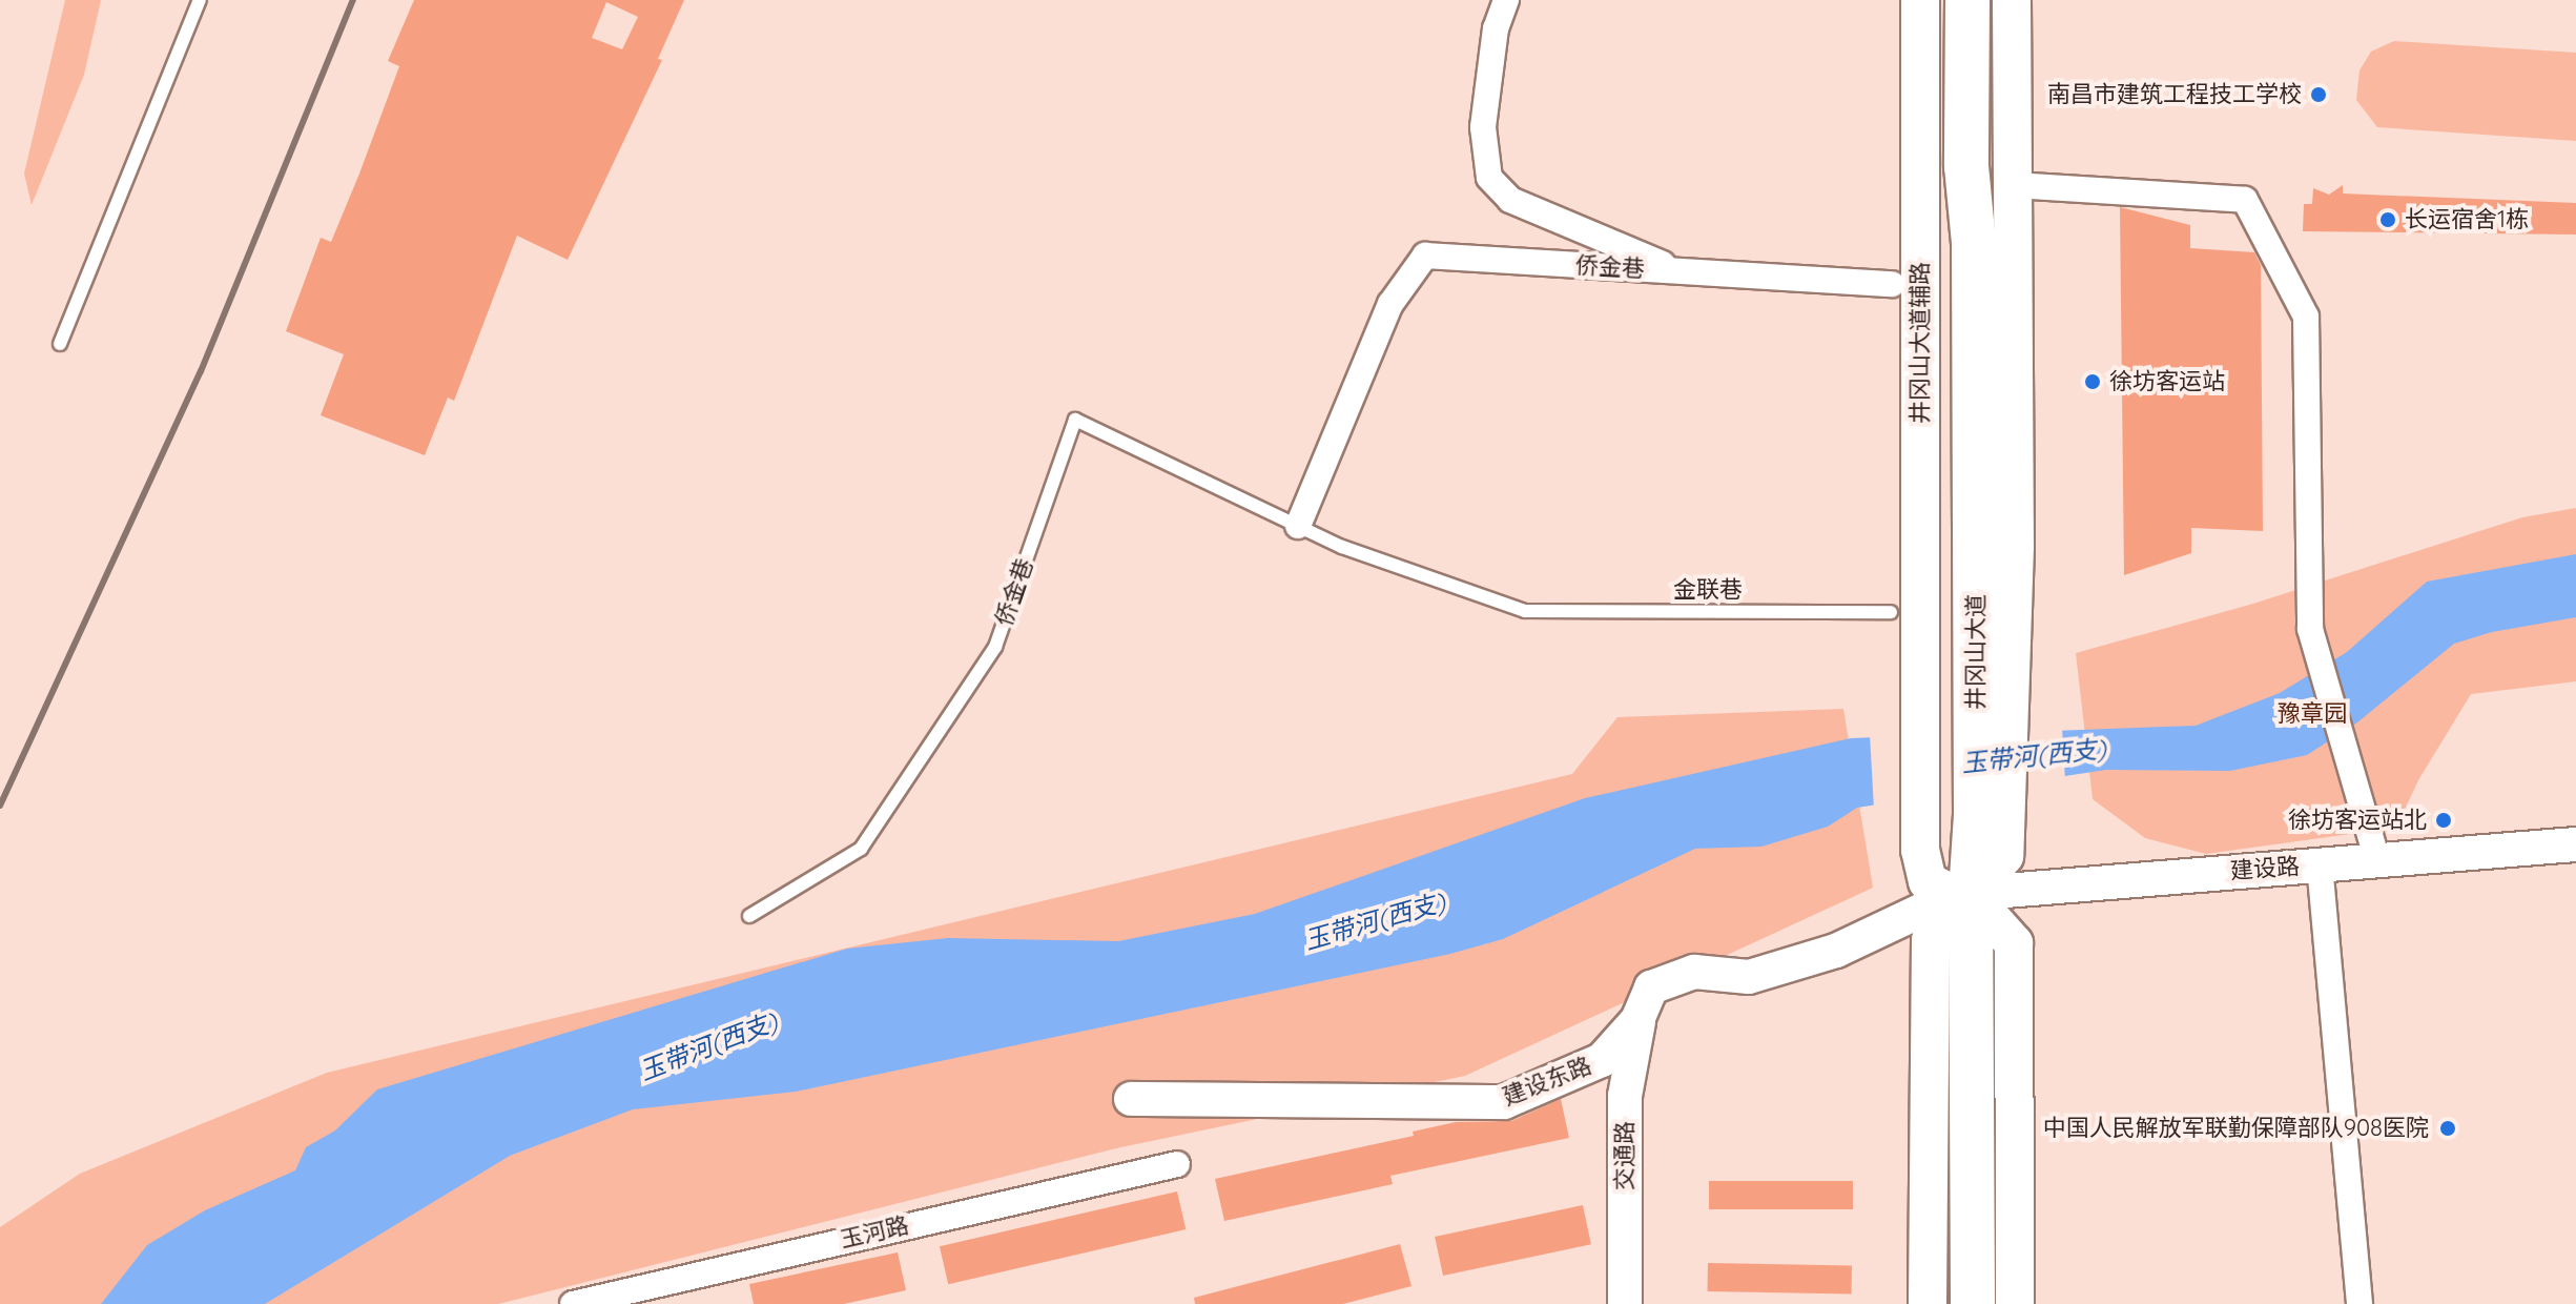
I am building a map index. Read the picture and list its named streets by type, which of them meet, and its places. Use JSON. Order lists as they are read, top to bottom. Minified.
{"streets":{"highway":["井冈山大道"],"main road":["井冈山大道辅路"],"street":["侨金巷","建设路","建设东路","交通路","玉河路"],"lane":["金联巷"]},"crossings":[["侨金巷","金联巷"],["井冈山大道辅路","井冈山大道"],["井冈山大道辅路","建设路"],["井冈山大道辅路","建设东路"],["井冈山大道","建设路"],["井冈山大道","建设东路"],["建设路","建设东路"],["建设东路","交通路"]],"water":["玉带河(西支)"],"parks":["豫章园"],"places":["南昌市建筑工程技工学校","长运宿舍1栋","徐坊客运站","徐坊客运站北","中国人民解放军联勤保障部队908医院"]}
